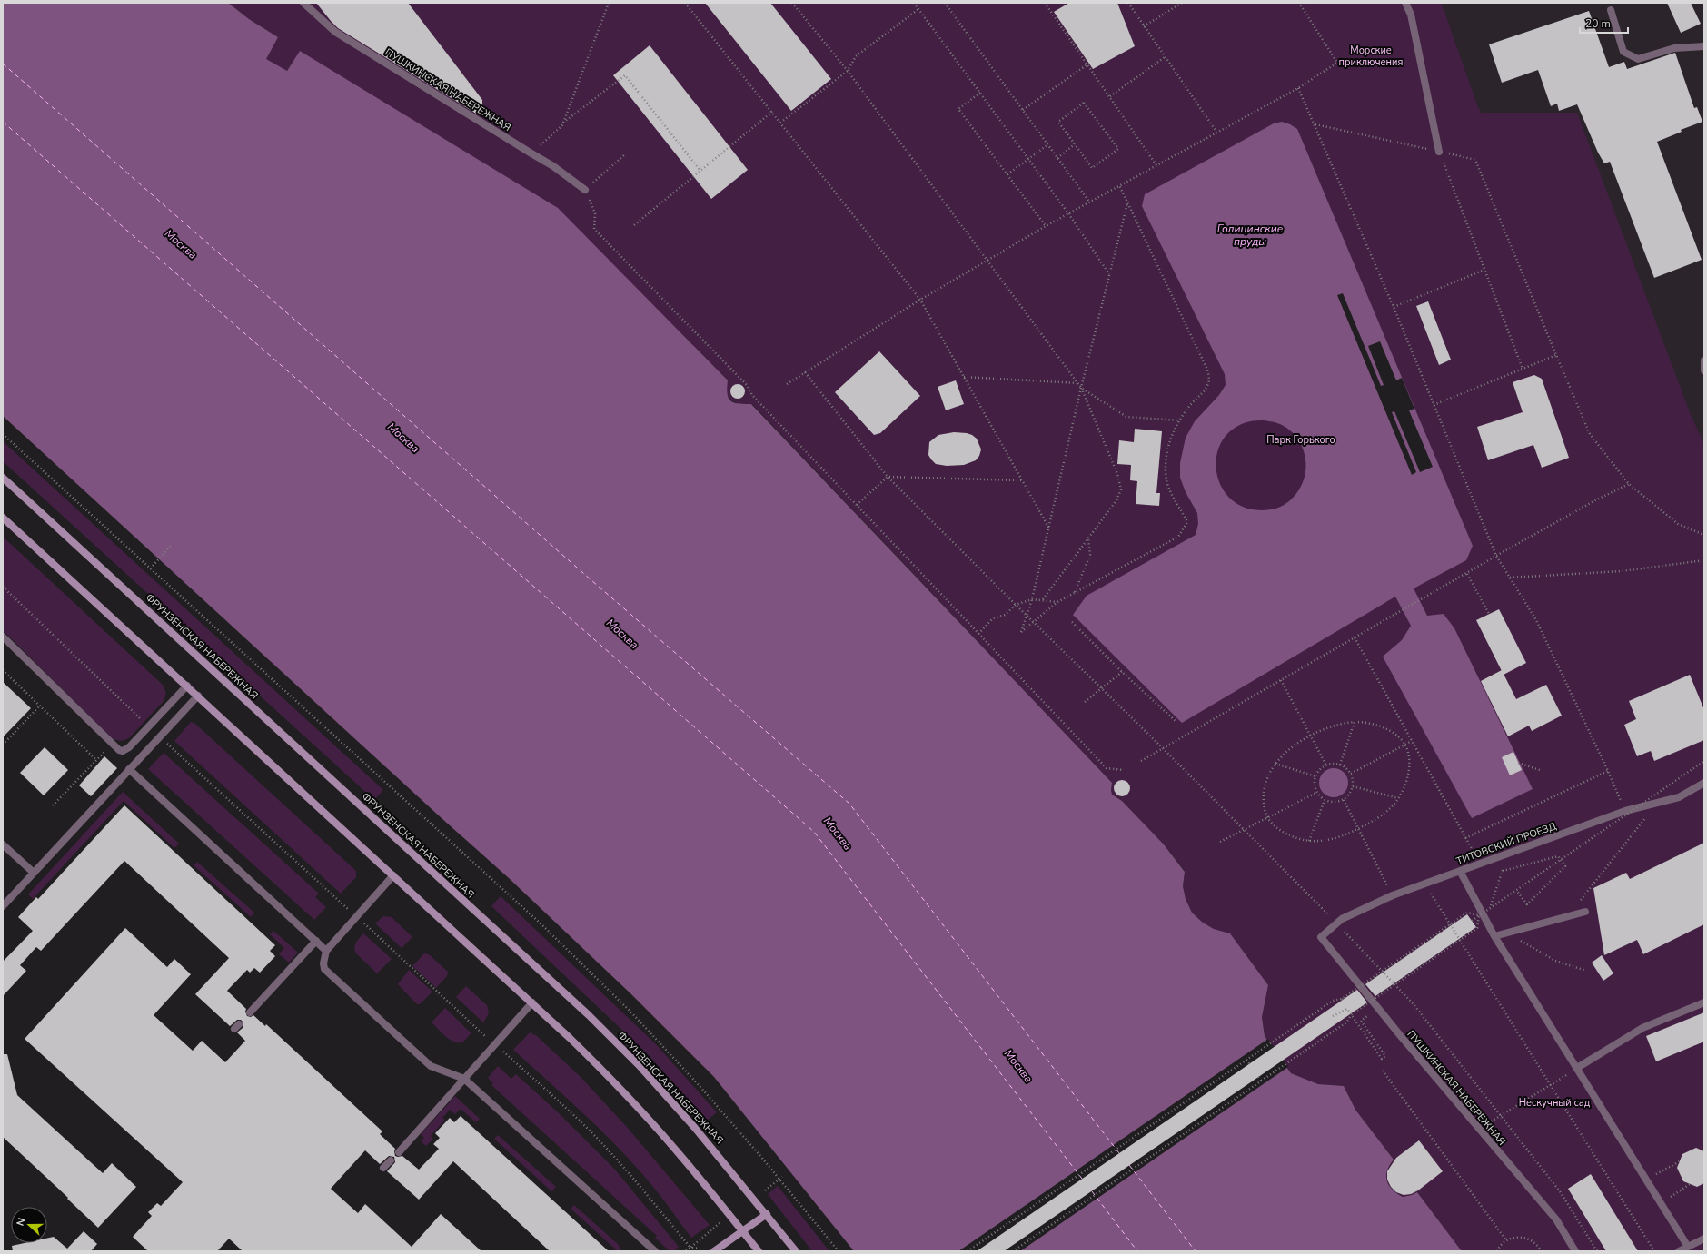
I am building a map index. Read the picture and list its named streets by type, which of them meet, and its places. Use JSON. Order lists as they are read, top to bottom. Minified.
{"streets":{"main road":["ФРУНЗЕНСКАЯ НАБЕРЕЖНАЯ"],"lane":["ПУШКИНСКАЯ НАБЕРЕЖНАЯ","ТИТОВСКИЙ ПРОЕЗД"]},"crossings":[["ПУШКИНСКАЯ НАБЕРЕЖНАЯ","ТИТОВСКИЙ ПРОЕЗД"]],"water":["Голицинские пруды","Москва"],"parks":["Морские приключения","Парк Горького","Нескучный сад"],"scale_bar":"20 m","north":"left"}
